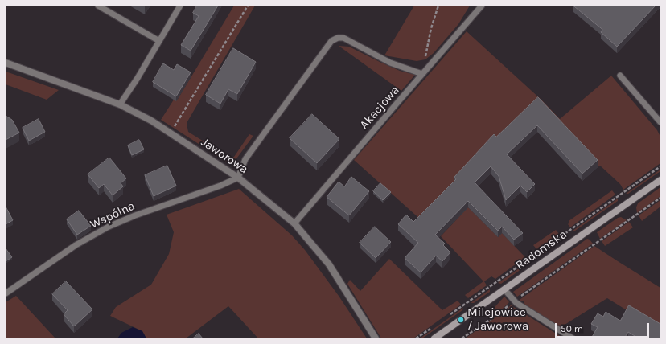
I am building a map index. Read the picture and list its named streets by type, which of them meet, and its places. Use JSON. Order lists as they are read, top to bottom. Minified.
{"streets":{"main road":["Radomska"],"street":["Jaworowa"],"lane":["Akacjowa","Wspólna"]},"crossings":[["Akacjowa","Jaworowa"],["Jaworowa","Wspólna"]],"places":["Milejowice / Jaworowa"],"scale_bar":"50 m"}
